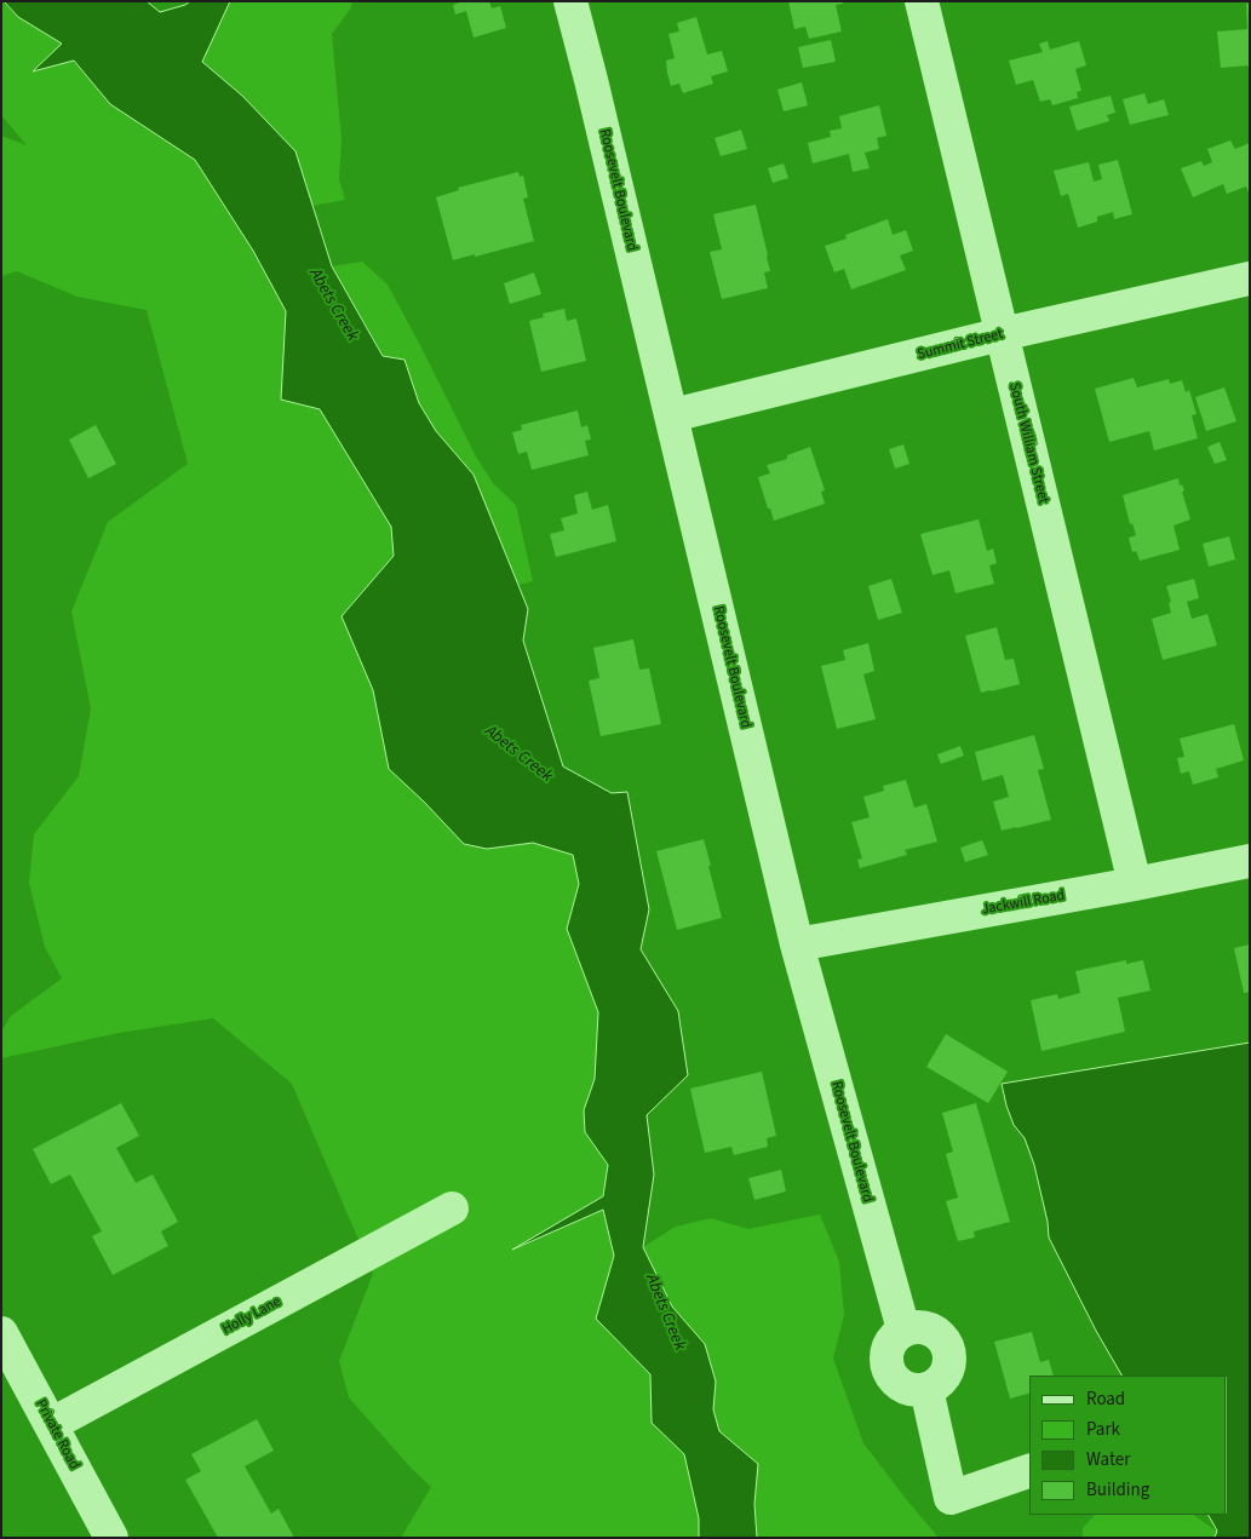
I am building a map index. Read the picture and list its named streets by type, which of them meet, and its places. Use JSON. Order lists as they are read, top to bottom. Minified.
{"streets":{"street":["Roosevelt Boulevard","Summit Street","South William Street","Jackwill Road","Holly Lane","Private Road"]},"crossings":[["Roosevelt Boulevard","Summit Street"],["Roosevelt Boulevard","Jackwill Road"],["Summit Street","South William Street"],["South William Street","Jackwill Road"],["Holly Lane","Private Road"]],"water":["Abets Creek"],"legend":["Road","Park","Water","Building"]}
